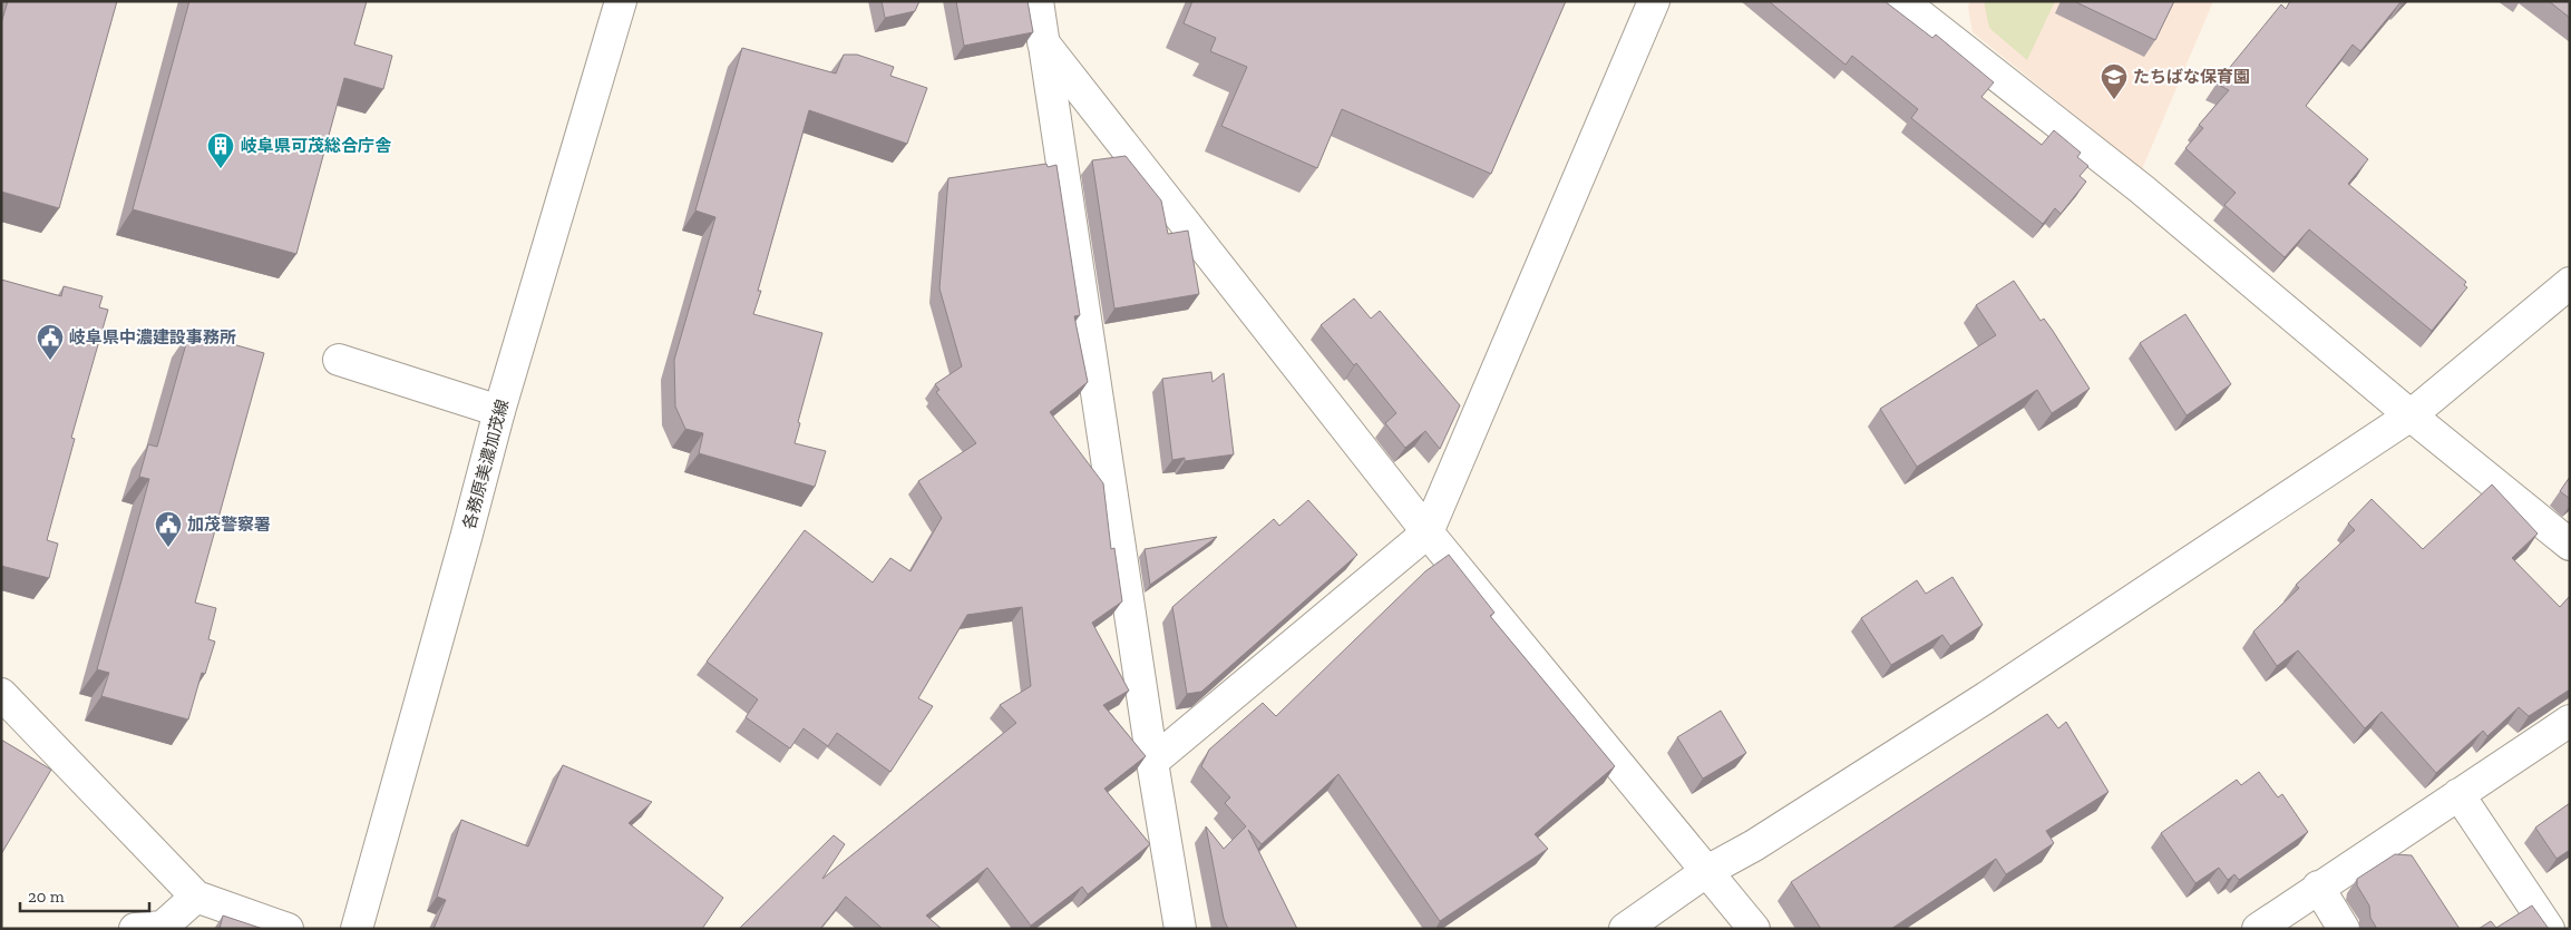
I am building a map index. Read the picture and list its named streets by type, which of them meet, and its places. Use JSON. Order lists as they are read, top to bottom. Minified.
{"streets":{"street":["各務原美濃加茂線"]},"places":{"school or university":["たちばな保育園"],"building":["岐阜県可茂総合庁舎"],"public building":["岐阜県中濃建設事務所","加茂警察署"]},"scale_bar":"20 m"}
